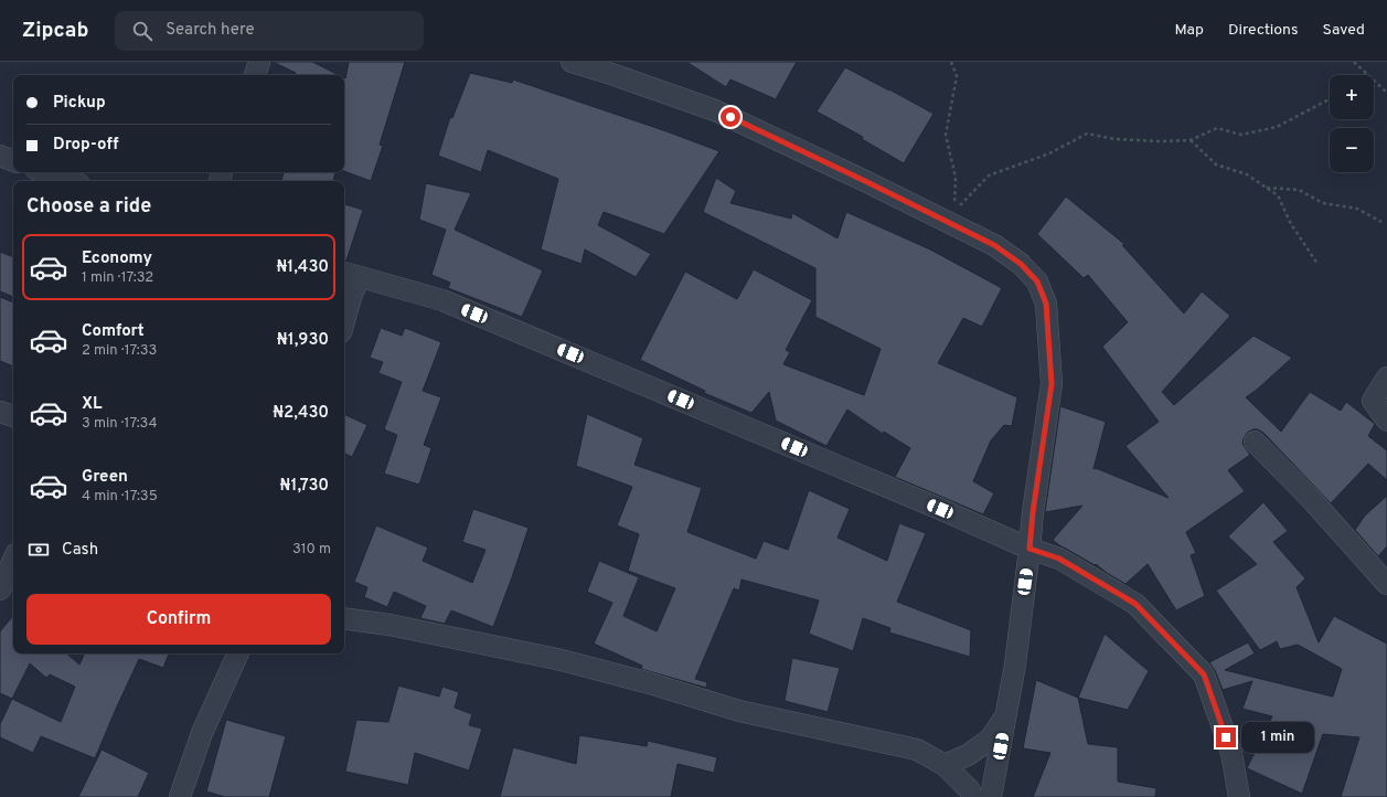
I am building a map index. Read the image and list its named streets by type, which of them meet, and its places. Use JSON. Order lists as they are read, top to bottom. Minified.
{"page":{"header":"Zipcab","search":"Search here","nav":["Map","Directions","Saved"],"map_buttons":["+","−"],"banner":["Pickup","Drop-off"],"heading":"Choose a ride","list":[{"name":"Economy","note":"1 min · 17:32","value":"₦1,430"},{"name":"Comfort","note":"2 min · 17:33","value":"₦1,930"},{"name":"XL","note":"3 min · 17:34","value":"₦2,430"},{"name":"Green","note":"4 min · 17:35","value":"₦1,730"}],"pay":["Cash","310 m"],"buttons":"Confirm","bubble":"1 min"}}
